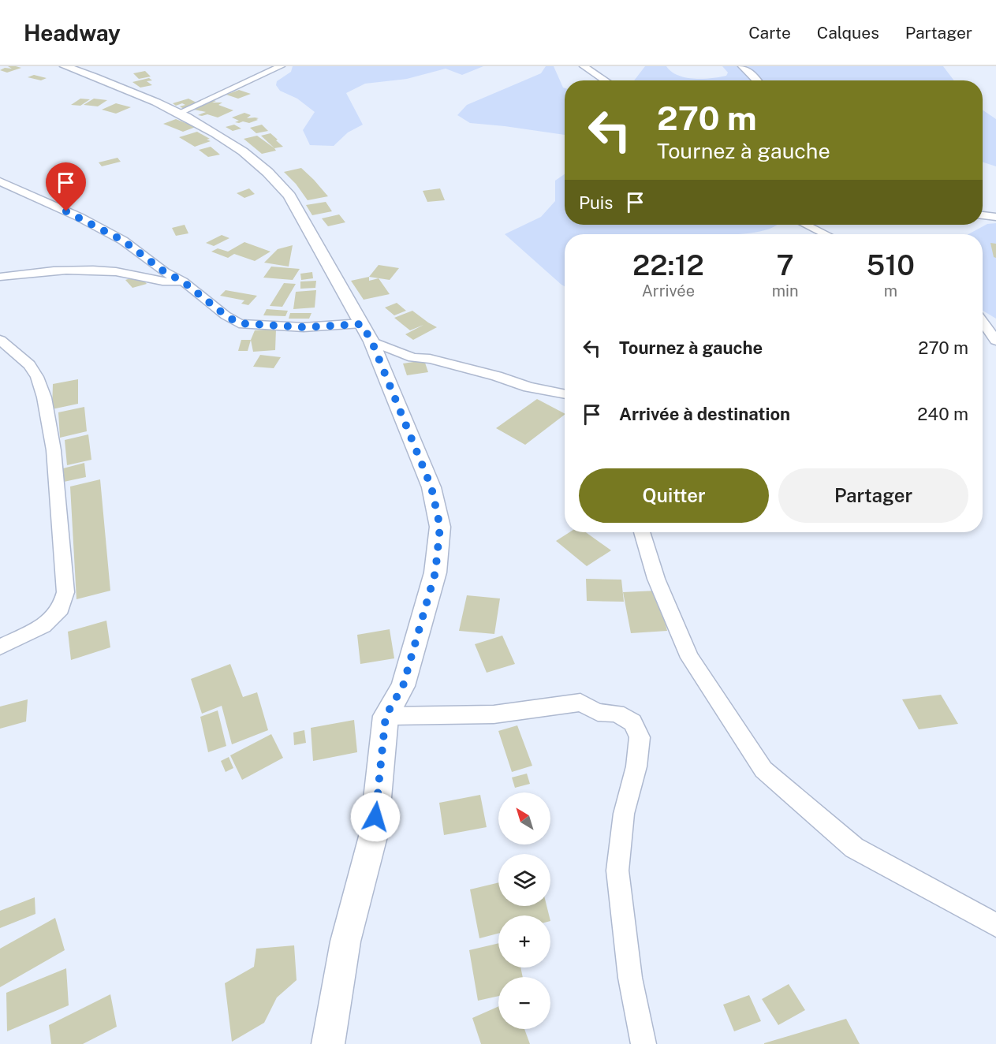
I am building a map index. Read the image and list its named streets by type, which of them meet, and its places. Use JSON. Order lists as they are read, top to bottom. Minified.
{"north":"top left","page":{"header":"Headway","nav":["Carte","Calques","Partager"],"turn":["270 m","Tournez à gauche"],"then":"Puis","eta":["22:12","Arrivée","7","min","510","m"],"list":[{"name":"Tournez à gauche","value":"270 m"},{"name":"Arrivée à destination","value":"240 m"}],"buttons":["Quitter","Partager"],"map_buttons":["+","−"]}}
